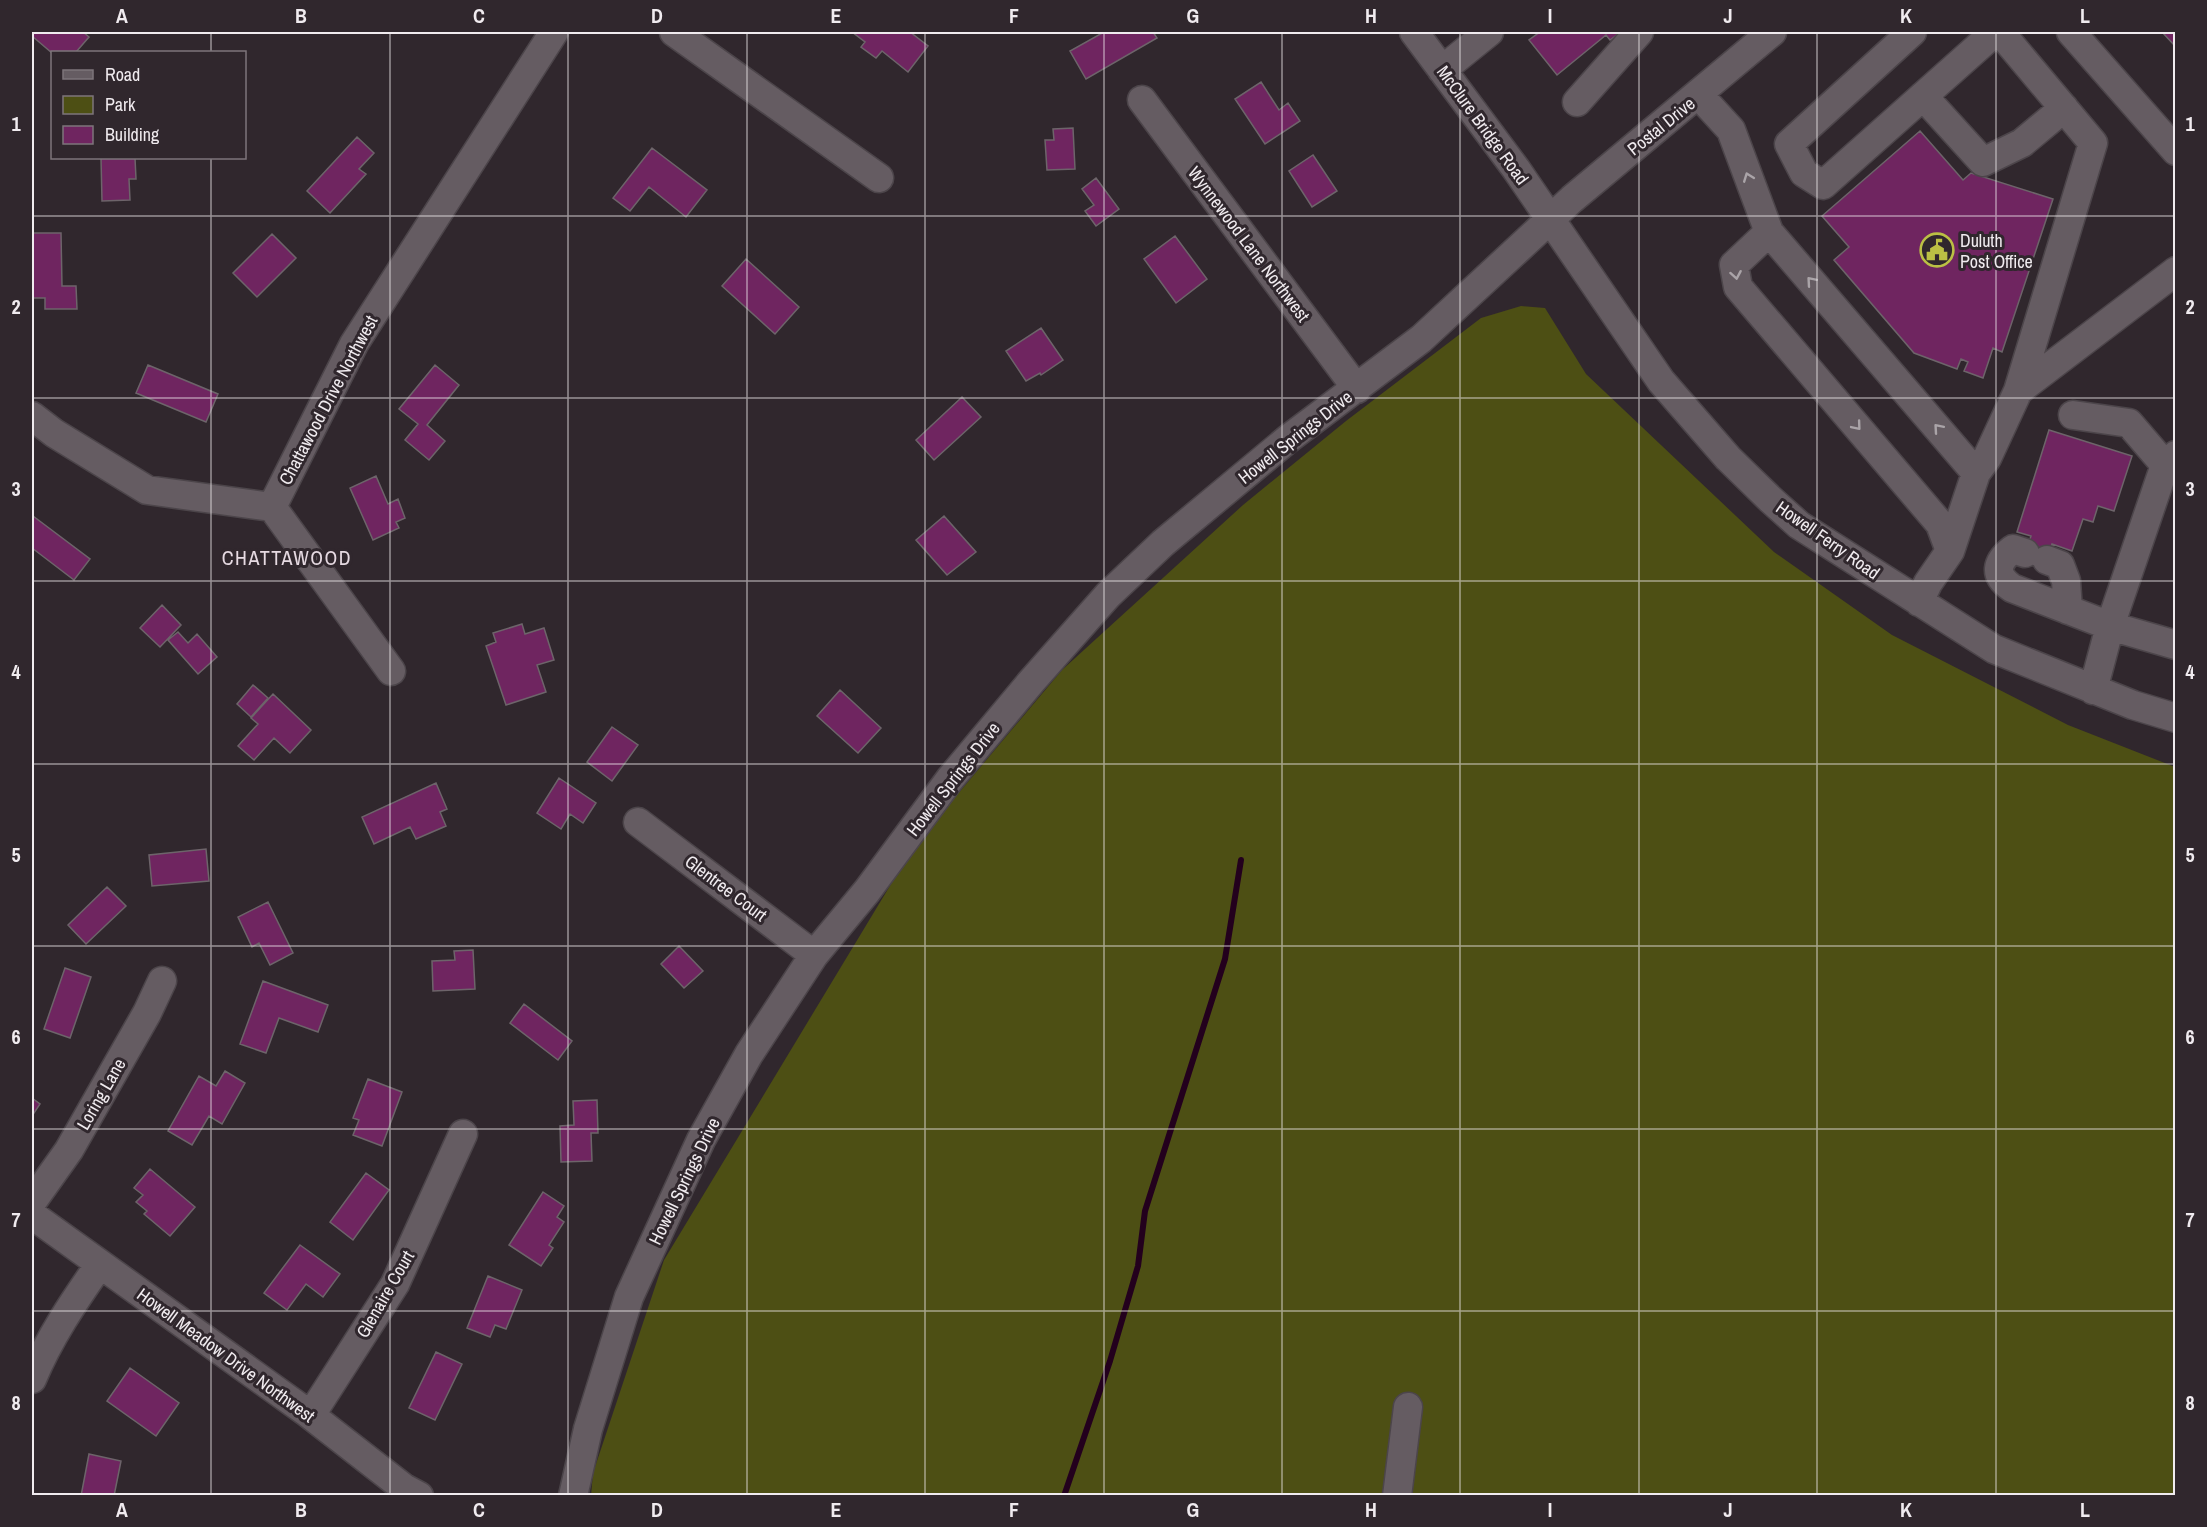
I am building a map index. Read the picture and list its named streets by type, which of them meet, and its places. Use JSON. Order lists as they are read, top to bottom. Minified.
{"streets":{"street":["McClure Bridge Road","Postal Drive","Wynnewood Lane Northwest","Chattawood Drive Northwest","Howell Springs Drive","Howell Ferry Road","Glentree Court","Loring Lane","Glenaire Court","Howell Meadow Drive Northwest"]},"crossings":[["McClure Bridge Road","Postal Drive"],["McClure Bridge Road","Howell Springs Drive"],["McClure Bridge Road","Howell Ferry Road"],["Postal Drive","Howell Springs Drive"],["Postal Drive","Howell Ferry Road"],["Wynnewood Lane Northwest","Howell Springs Drive"],["Howell Springs Drive","Howell Ferry Road"],["Howell Springs Drive","Glentree Court"],["Glenaire Court","Howell Meadow Drive Northwest"]],"districts":["CHATTAWOOD"],"places":{"public building":["Duluth Post Office"]},"legend":["Road","Park","Building"],"grid":{"columns":["A","B","C","D","E","F","G","H","I","J","K","L"],"rows":["1","2","3","4","5","6","7","8"]}}
